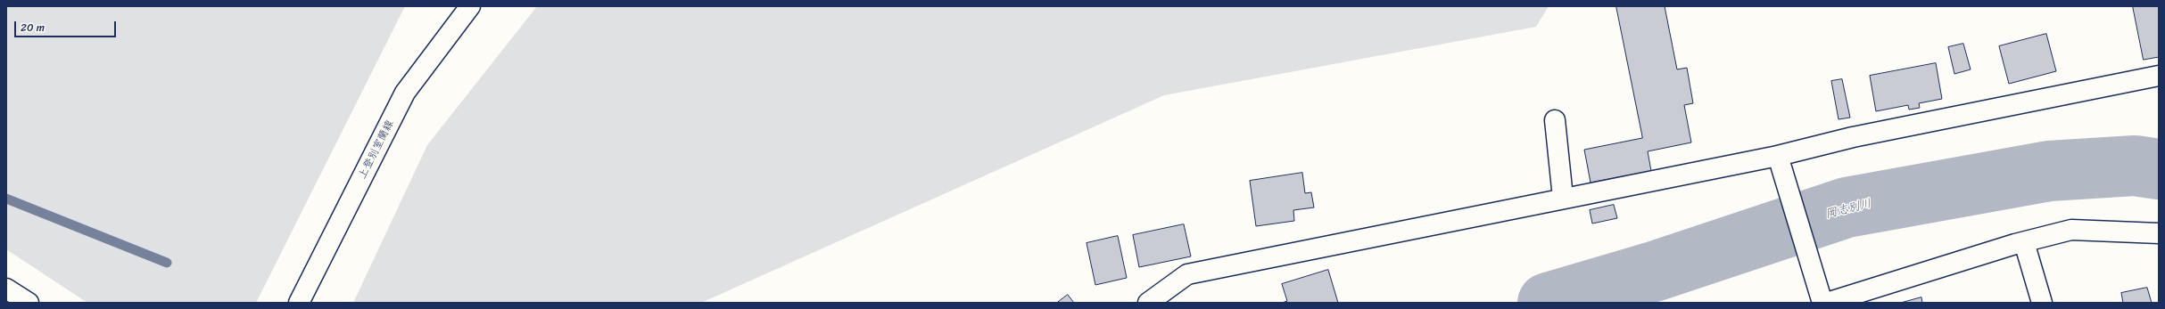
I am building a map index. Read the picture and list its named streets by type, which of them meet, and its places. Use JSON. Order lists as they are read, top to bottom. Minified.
{"streets":{"street":["上登別室蘭線"]},"water":["岡志別川"],"scale_bar":"20 m"}
